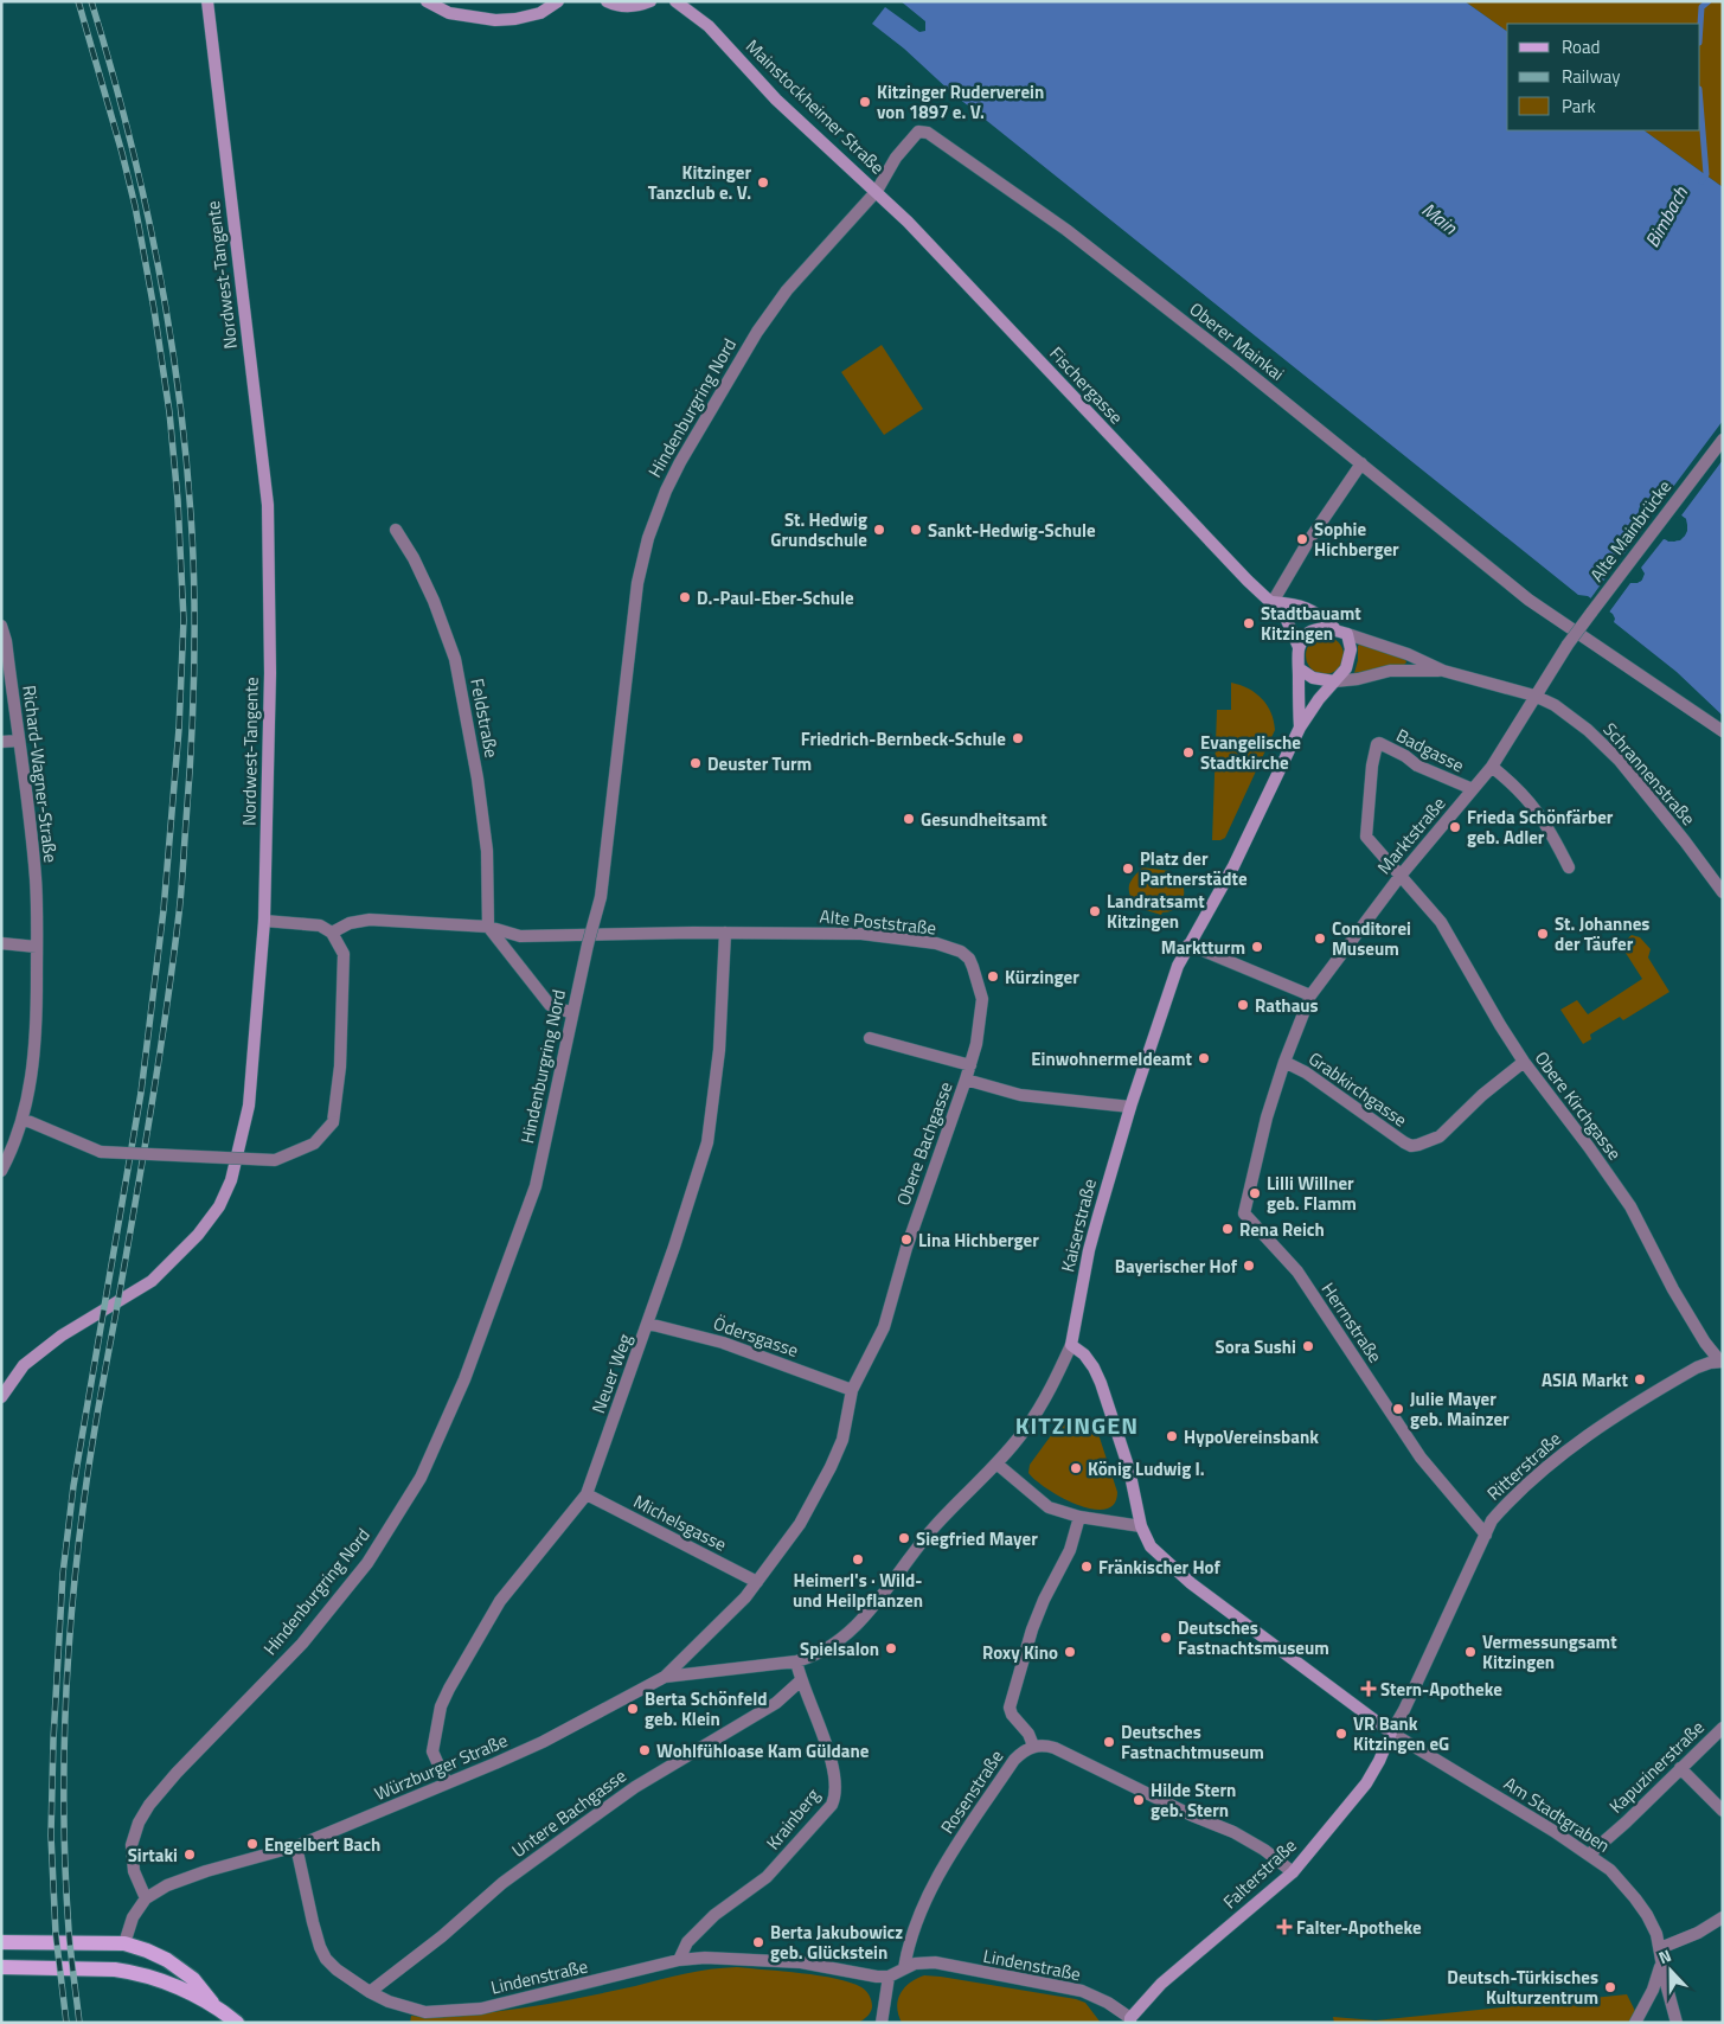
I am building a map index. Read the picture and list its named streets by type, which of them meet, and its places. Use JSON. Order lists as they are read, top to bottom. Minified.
{"streets":{"street":["Mainstockheimer Straße","Nordwest-Tangente","Oberer Mainkai","Fischergasse","Hindenburgring Nord","Alte Mainbrücke","Feldstraße","Badgasse","Richard-Wagner-Straße","Schrannenstraße","Marktstraße","Alte Poststraße","Grabkirchgasse","Obere Kirchgasse","Obere Bachgasse","Kaiserstraße","Herrnstraße","Ödersgasse","Neuer Weg","Ritterstraße","Michelsgasse","Würzburger Straße","Kapuzinerstraße","Rosenstraße","Untere Bachgasse","Am Stadtgraben","Krainberg","Falterstraße","Lindenstraße"]},"crossings":[["Mainstockheimer Straße","Oberer Mainkai"],["Mainstockheimer Straße","Fischergasse"],["Mainstockheimer Straße","Hindenburgring Nord"],["Oberer Mainkai","Fischergasse"],["Oberer Mainkai","Hindenburgring Nord"],["Fischergasse","Hindenburgring Nord"],["Fischergasse","Kaiserstraße"],["Hindenburgring Nord","Würzburger Straße"],["Alte Mainbrücke","Schrannenstraße"],["Alte Mainbrücke","Marktstraße"],["Feldstraße","Alte Poststraße"],["Badgasse","Marktstraße"],["Badgasse","Obere Kirchgasse"],["Schrannenstraße","Marktstraße"],["Marktstraße","Grabkirchgasse"],["Marktstraße","Obere Kirchgasse"],["Marktstraße","Herrnstraße"],["Alte Poststraße","Obere Bachgasse"],["Alte Poststraße","Neuer Weg"],["Grabkirchgasse","Obere Kirchgasse"],["Obere Kirchgasse","Ritterstraße"],["Obere Bachgasse","Ödersgasse"],["Obere Bachgasse","Michelsgasse"],["Obere Bachgasse","Würzburger Straße"],["Kaiserstraße","Würzburger Straße"],["Kaiserstraße","Krainberg"],["Herrnstraße","Ritterstraße"],["Ödersgasse","Neuer Weg"],["Neuer Weg","Michelsgasse"],["Neuer Weg","Würzburger Straße"],["Ritterstraße","Am Stadtgraben"],["Ritterstraße","Falterstraße"],["Würzburger Straße","Krainberg"],["Würzburger Straße","Lindenstraße"],["Kapuzinerstraße","Am Stadtgraben"],["Rosenstraße","Lindenstraße"],["Untere Bachgasse","Krainberg"],["Untere Bachgasse","Lindenstraße"],["Am Stadtgraben","Falterstraße"],["Krainberg","Lindenstraße"],["Falterstraße","Lindenstraße"]],"districts":["KITZINGEN"],"water":["Bimbach","Main"],"places":{"other":["Kitzinger Ruderverein von 1897 e. V.","Kitzinger Tanzclub e. V.","St. Hedwig Grundschule","Sankt-Hedwig-Schule","Sophie Hichberger","D.-Paul-Eber-Schule","Stadtbauamt Kitzingen","Friedrich-Bernbeck-Schule","Evangelische Stadtkirche","Deuster Turm","Gesundheitsamt","Frieda Schönfärber geb. Adler","Platz der Partnerstädte","Landratsamt Kitzingen","St. Johannes der Täufer","Conditorei Museum","Marktturm","Kürzinger","Rathaus","Einwohnermeldeamt","Lilli Willner geb. Flamm","Rena Reich","Lina Hichberger","Bayerischer Hof","Sora Sushi","ASIA Markt","Julie Mayer geb. Mainzer","HypoVereinsbank","König Ludwig I.","Siegfried Mayer","Heimerl's · Wild- und Heilpflanzen","Fränkischer Hof","Deutsches Fastnachtsmuseum","Spielsalon","Roxy Kino","Vermessungsamt Kitzingen","Berta Schönfeld geb. Klein","VR Bank Kitzingen eG","Deutsches Fastnachtmuseum","Wohlfühloase Kam Güldane","Hilde Stern geb. Stern","Engelbert Bach","Sirtaki","Berta Jakubowicz geb. Glückstein","Deutsch-Türkisches Kulturzentrum"],"health":["Stern-Apotheke","Falter-Apotheke"]},"legend":["Road","Railway","Park"],"north":"top"}
